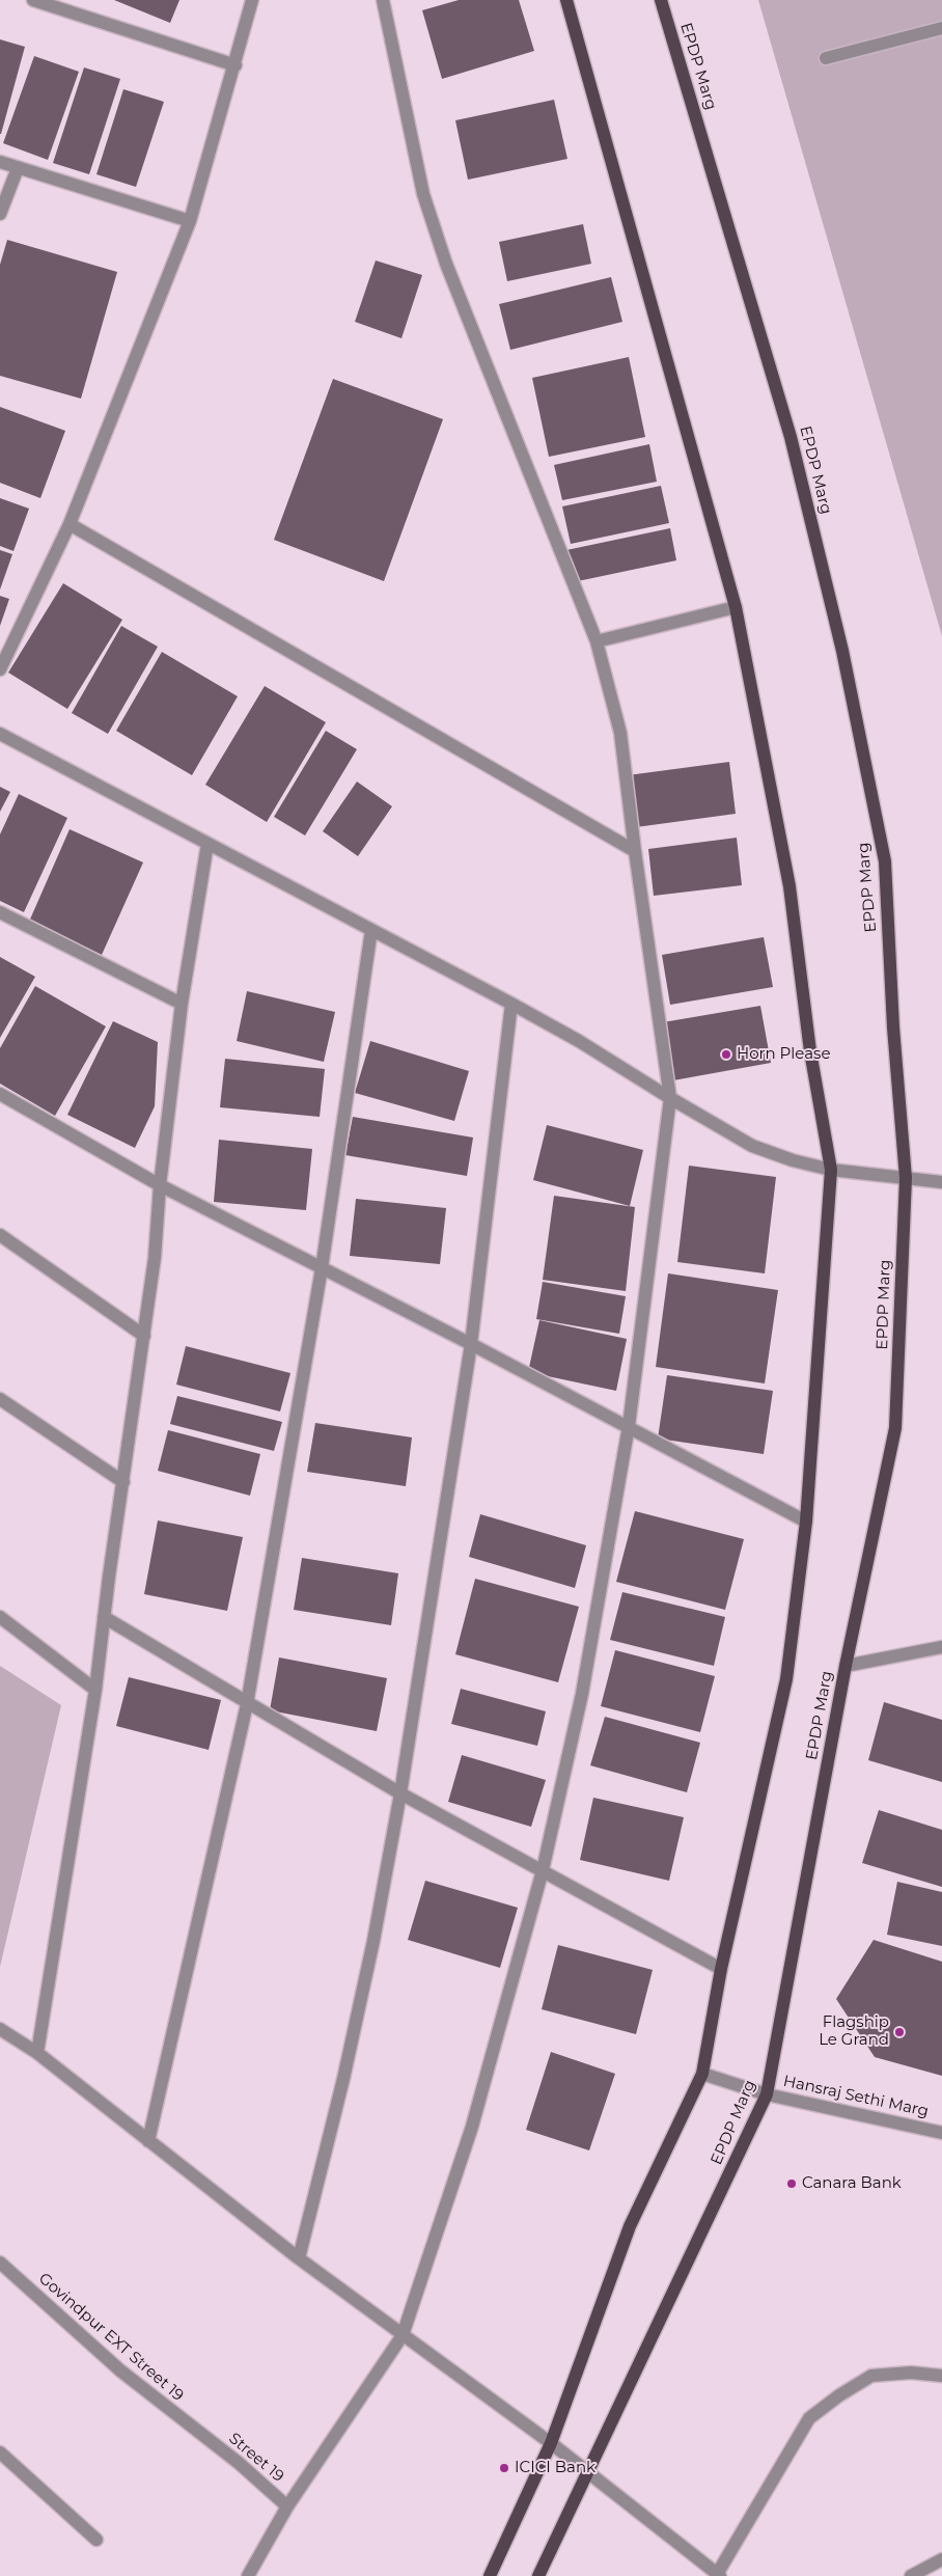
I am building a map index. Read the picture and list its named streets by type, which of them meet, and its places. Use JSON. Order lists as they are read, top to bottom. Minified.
{"streets":{"main road":["EPDP Marg"],"street":["Hansraj Sethi Marg","Govindpur EXT Street 19","Street 19"]},"crossings":[["EPDP Marg","Hansraj Sethi Marg"],["Govindpur EXT Street 19","Street 19"]],"places":["Horn Please","Flagship Le Grand","Canara Bank","ICICI Bank"]}
